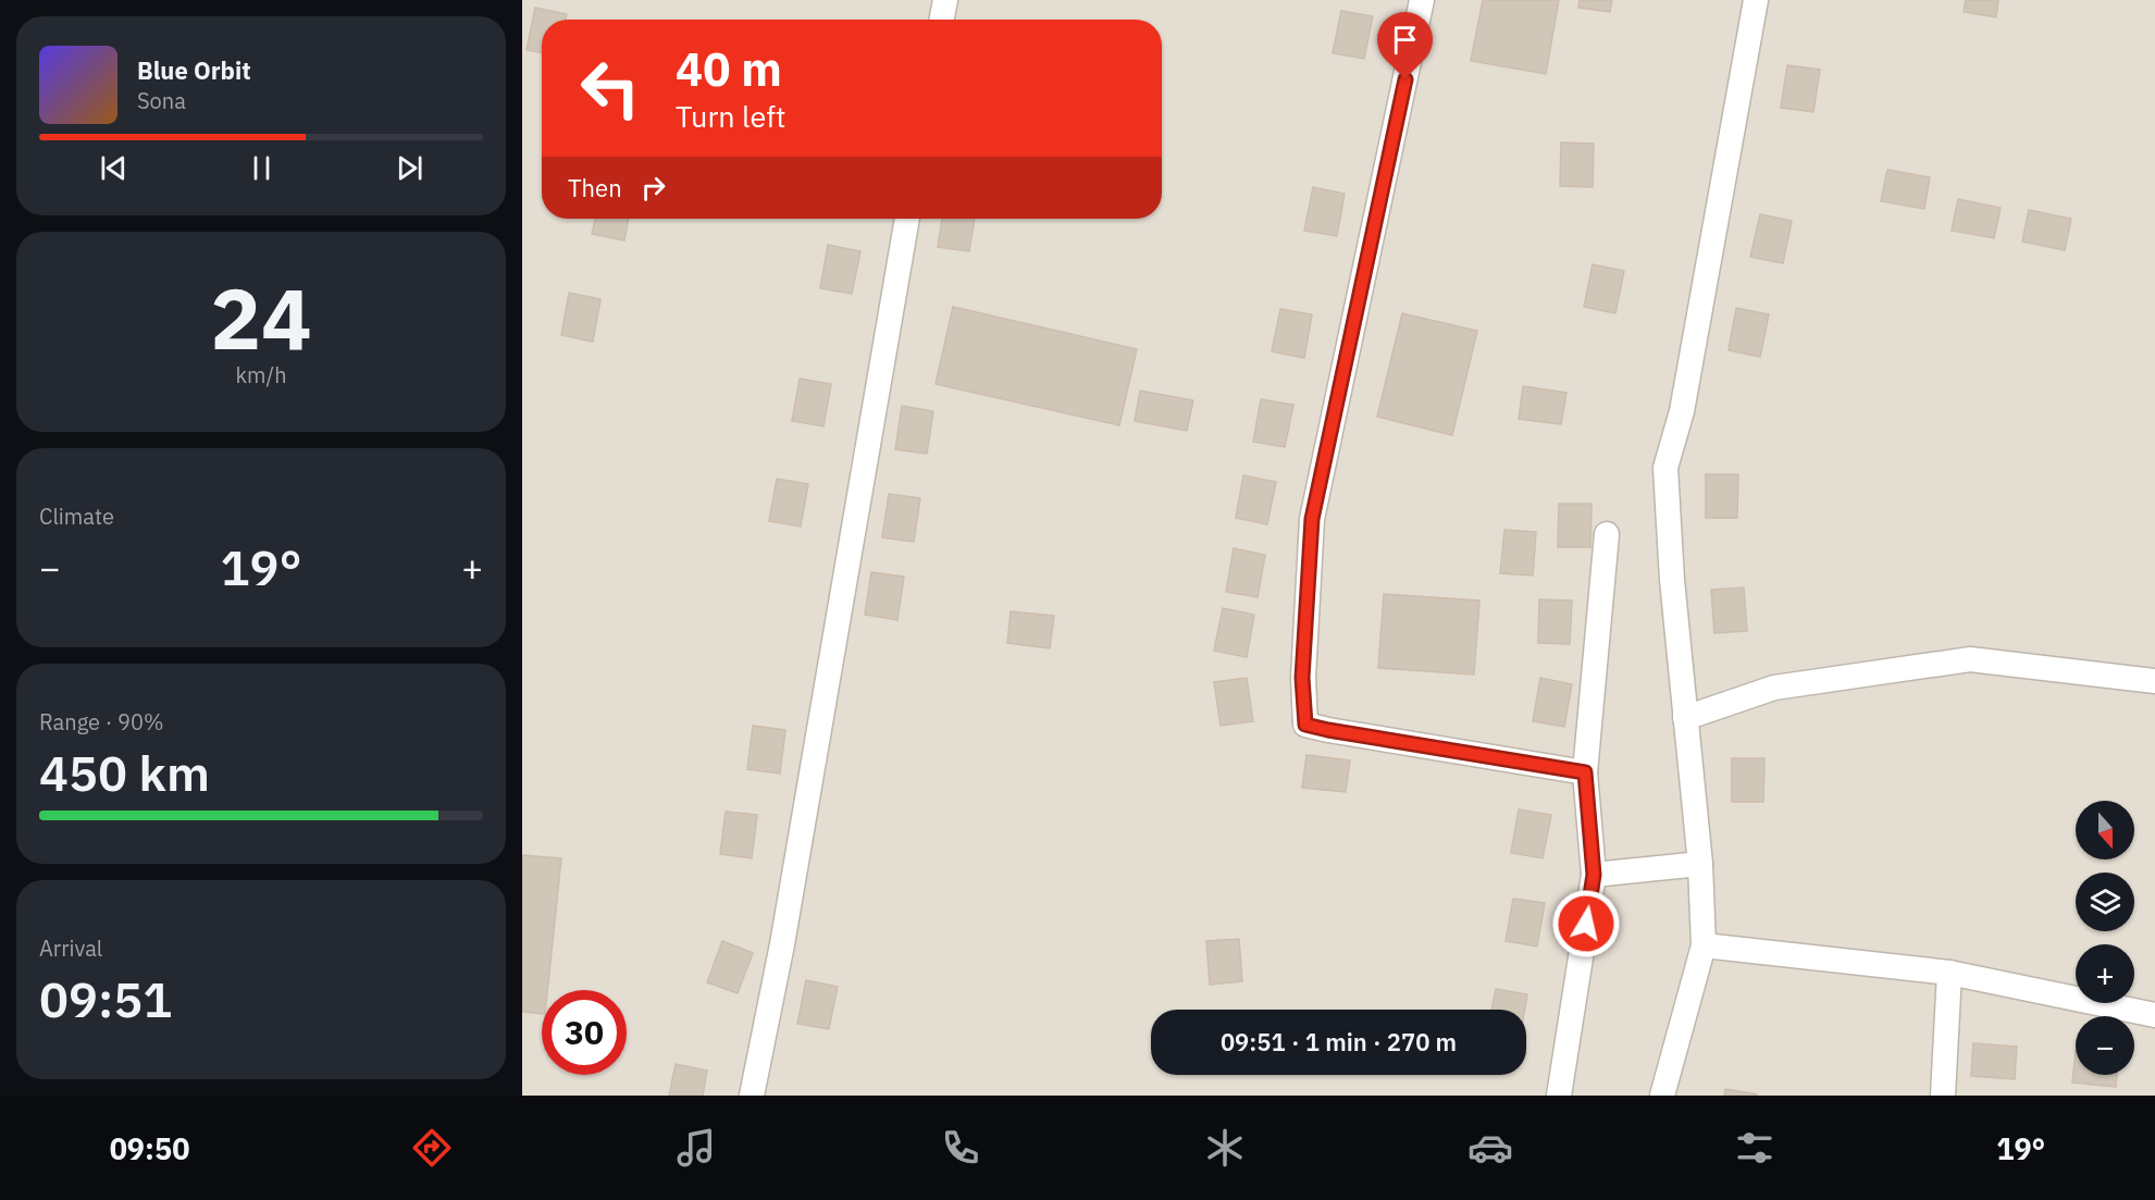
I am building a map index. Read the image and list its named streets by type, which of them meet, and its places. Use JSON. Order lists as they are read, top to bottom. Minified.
{"north":"bottom","page":{"turn":["40 m","Turn left"],"song":["Blue Orbit","Sona"],"then":"Then","tile":[["24","km/h"],"Climate",["Range · 90%","450 km"],["Arrival","09:51"]],"heat":["−","19°","+"],"map_buttons":["+","−"],"limit":"30","trip":"09:51 · 1 min · 270 m","tabs":["09:50","19°"]}}
